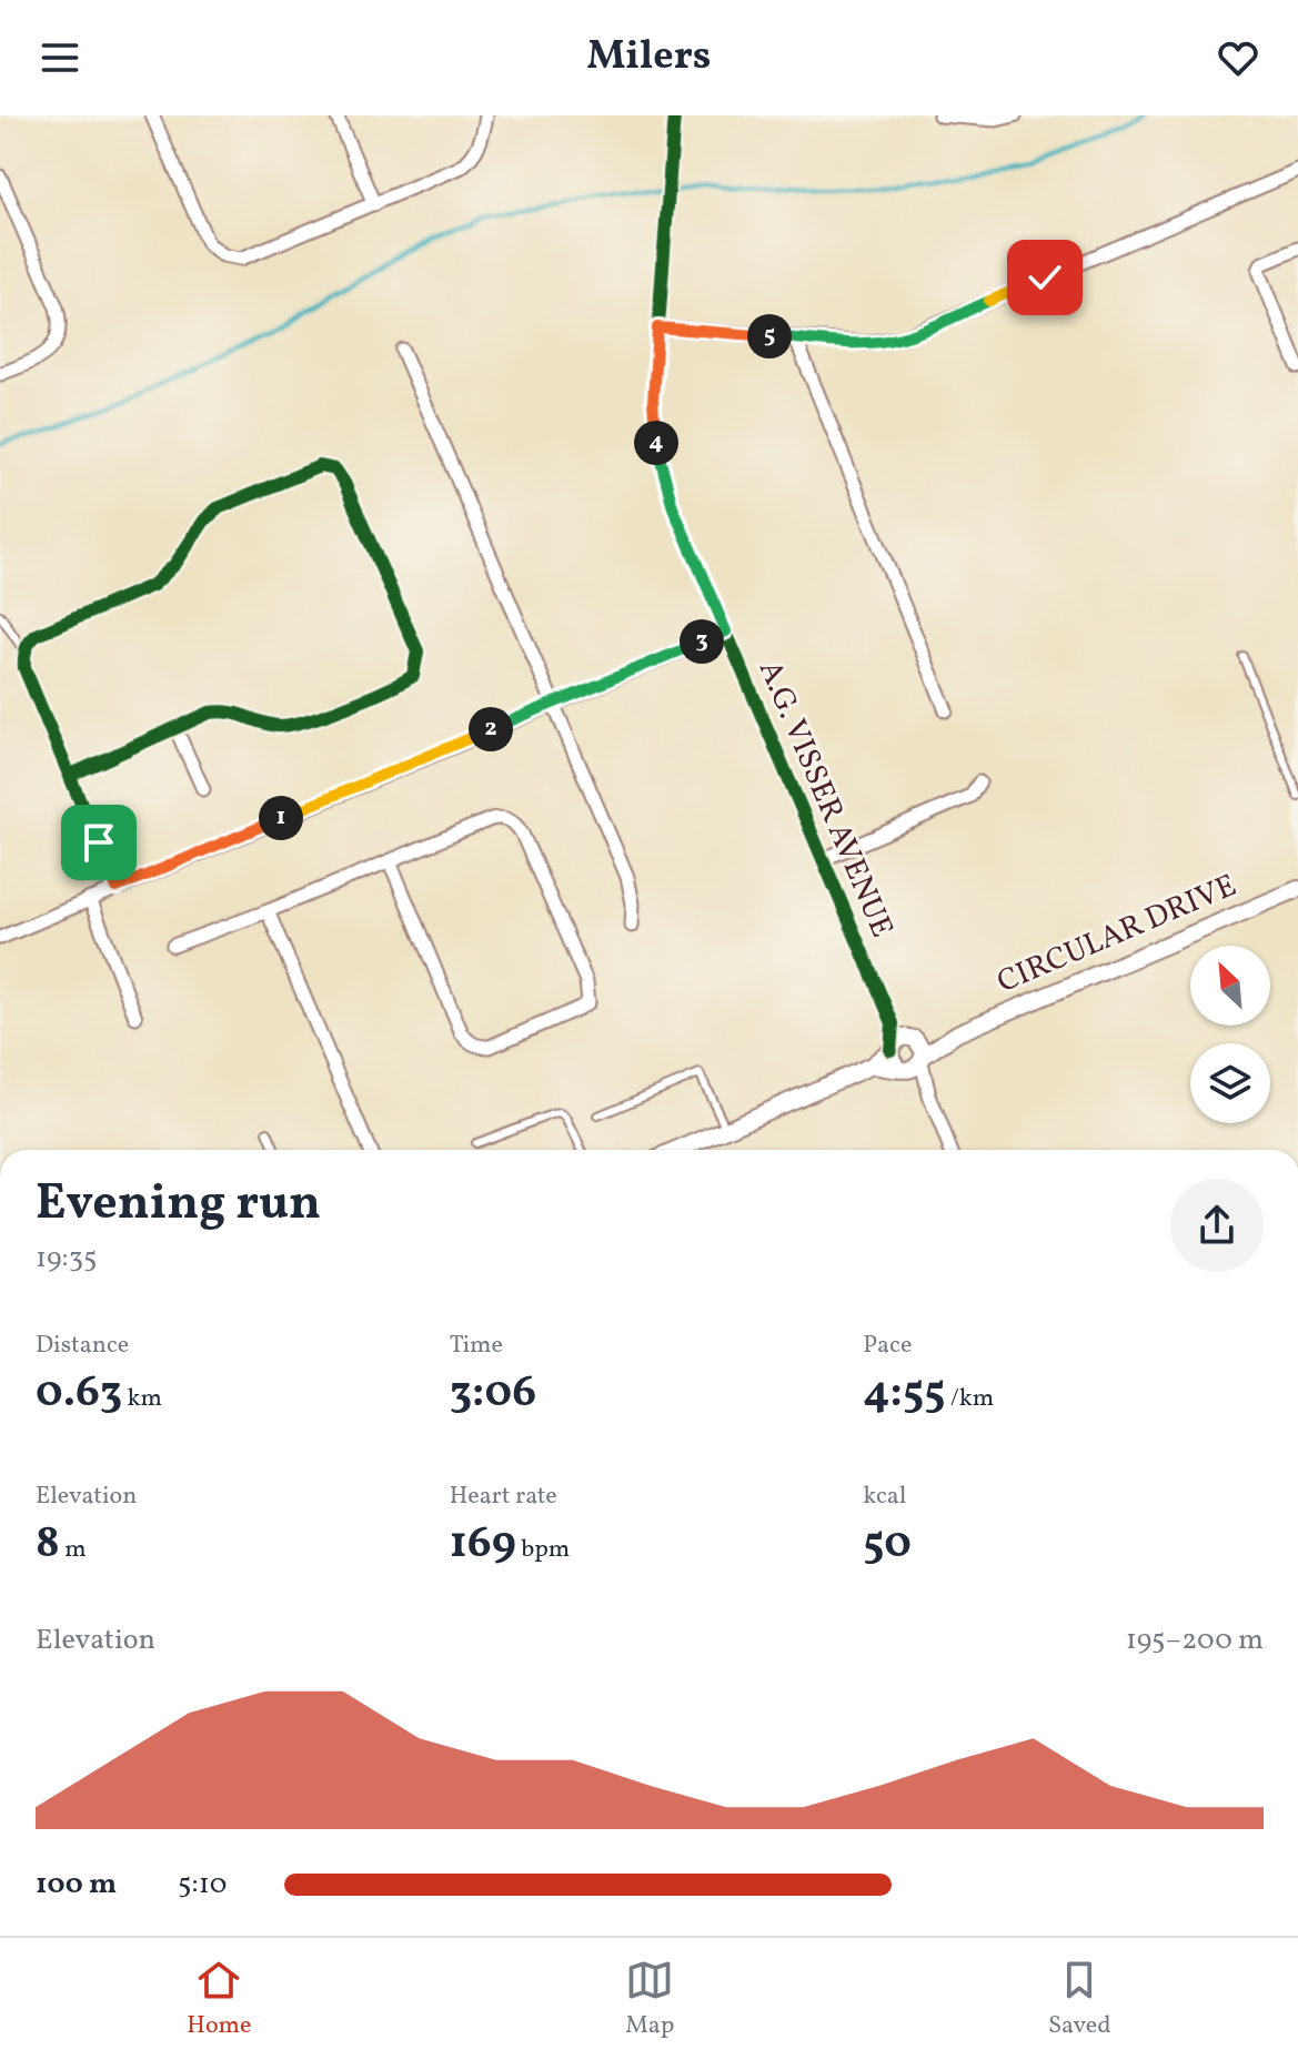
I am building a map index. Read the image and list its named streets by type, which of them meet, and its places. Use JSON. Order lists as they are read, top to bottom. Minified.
{"streets":{"street":["A.G. VISSER AVENUE","CIRCULAR DRIVE"]},"crossings":[["A.G. VISSER AVENUE","CIRCULAR DRIVE"]],"north":"top left","page":{"header":"Milers","pins":["5","4","3","2","1"],"heading":["Evening run","19:35"],"stats":[["Distance","0.63 km"],["Time","3:06"],["Pace","4:55 /km"],["Elevation","8 m"],["Heart rate","169 bpm"],["kcal","50"]],"chart":["Elevation","195–200 m"],"list":[{"name":"100 m","note":"5:10"}],"tabs":["Home","Map","Saved"]}}
